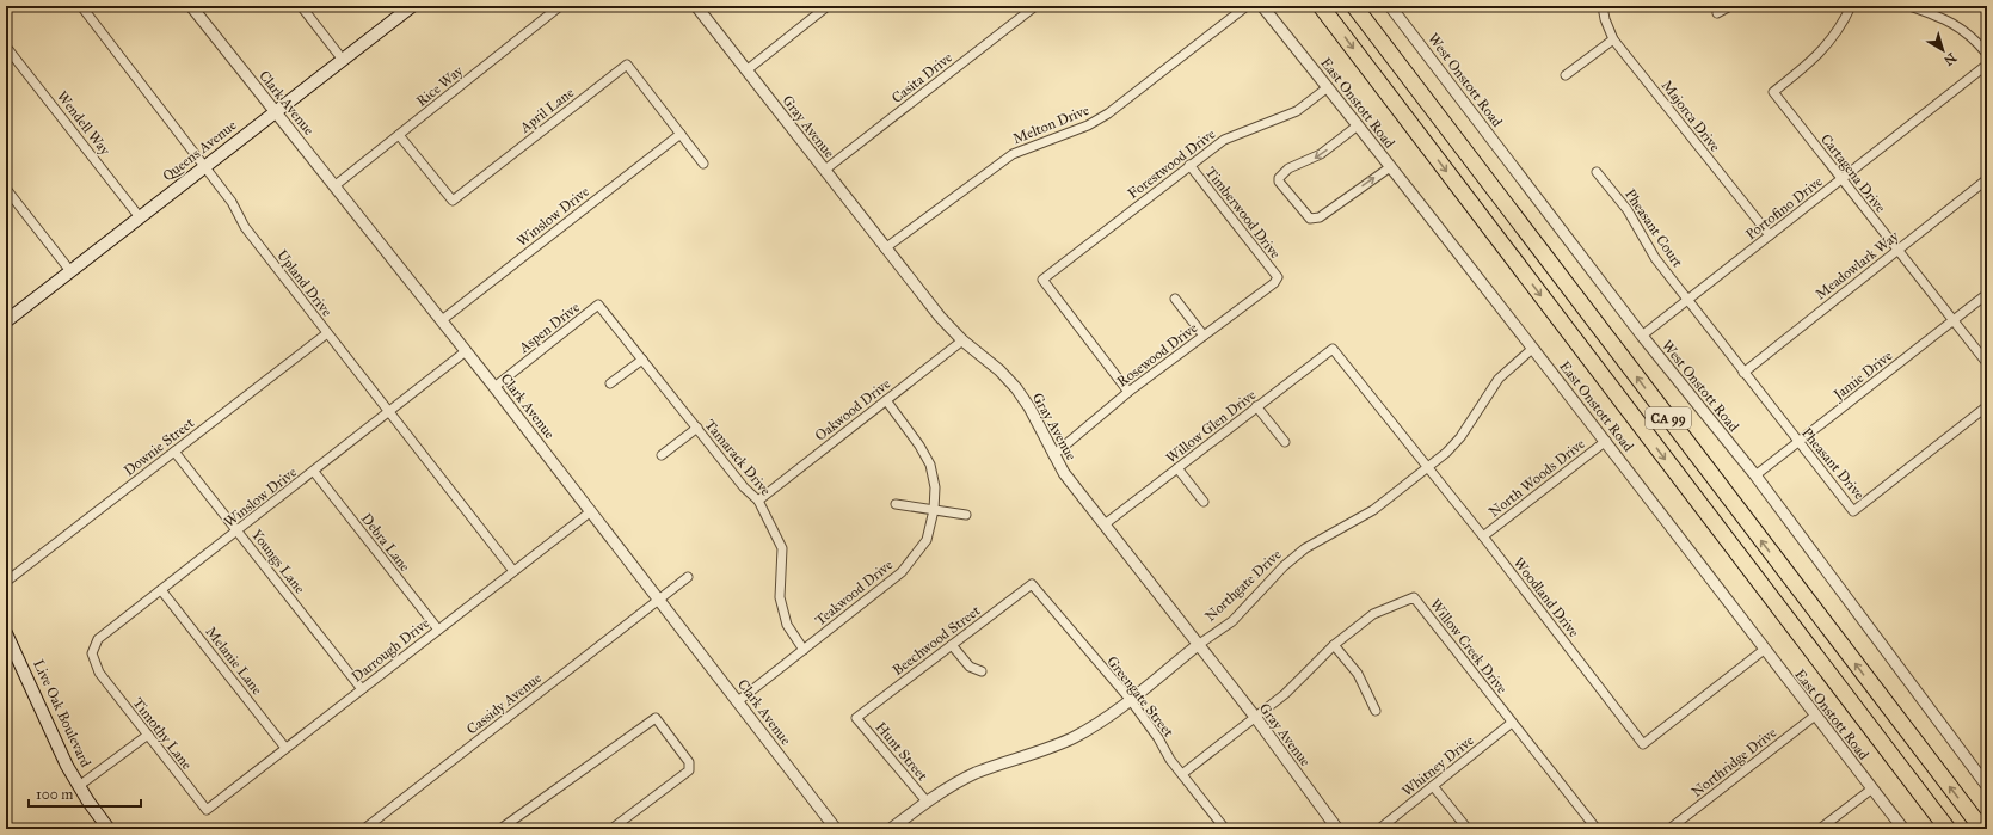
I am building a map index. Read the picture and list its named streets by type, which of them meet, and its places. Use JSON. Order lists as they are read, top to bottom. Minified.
{"streets":{"highway":["CA 99"],"main road":["Queens Avenue","Live Oak Boulevard"],"street":["Casita Drive","West Onstott Road","Rice Way","Clark Avenue","East Onstott Road","April Lane","Majorca Drive","Wendell Way","Melton Drive","Gray Avenue","Forestwood Drive","Cartagena Drive","Portofino Drive","Timberwood Drive","Winslow Drive","Pheasant Court","Meadowlark Way","Upland Drive","Aspen Drive","Rosewood Drive","Jamie Drive","Oakwood Drive","Willow Glen Drive","Downie Street","Tamarack Drive","Pheasant Drive","North Woods Drive","Debra Lane","Youngs Lane","Northgate Drive","Teakwood Drive","Woodland Drive","Beechwood Street","Willow Creek Drive","Darrough Drive","Melanie Lane","Greengate Street","Cassidy Avenue","Timothy Lane","Hunt Street","Northridge Drive","Whitney Drive"]},"crossings":[["Casita Drive","Gray Avenue"],["West Onstott Road","Portofino Drive"],["West Onstott Road","Jamie Drive"],["Rice Way","Clark Avenue"],["Rice Way","April Lane"],["Clark Avenue","Queens Avenue"],["Clark Avenue","Winslow Drive"],["Clark Avenue","Aspen Drive"],["Clark Avenue","Teakwood Drive"],["Clark Avenue","Darrough Drive"],["Clark Avenue","Cassidy Avenue"],["East Onstott Road","Forestwood Drive"],["East Onstott Road","North Woods Drive"],["East Onstott Road","Northgate Drive"],["East Onstott Road","Woodland Drive"],["East Onstott Road","Northridge Drive"],["April Lane","Winslow Drive"],["Majorca Drive","Portofino Drive"],["Wendell Way","Queens Avenue"],["Melton Drive","Gray Avenue"],["Gray Avenue","Rosewood Drive"],["Gray Avenue","Oakwood Drive"],["Gray Avenue","Willow Glen Drive"],["Gray Avenue","Northgate Drive"],["Gray Avenue","Willow Creek Drive"],["Queens Avenue","Upland Drive"],["Forestwood Drive","Timberwood Drive"],["Forestwood Drive","Rosewood Drive"],["Cartagena Drive","Portofino Drive"],["Cartagena Drive","Meadowlark Way"],["Cartagena Drive","Jamie Drive"],["Portofino Drive","Pheasant Court"],["Portofino Drive","Pheasant Drive"],["Timberwood Drive","Rosewood Drive"],["Winslow Drive","Upland Drive"],["Winslow Drive","Debra Lane"],["Winslow Drive","Youngs Lane"],["Winslow Drive","Melanie Lane"],["Winslow Drive","Timothy Lane"],["Pheasant Court","Pheasant Drive"],["Meadowlark Way","Pheasant Drive"],["Upland Drive","Downie Street"],["Upland Drive","Darrough Drive"],["Aspen Drive","Tamarack Drive"],["Jamie Drive","Pheasant Drive"],["Oakwood Drive","Tamarack Drive"],["Oakwood Drive","Teakwood Drive"],["Willow Glen Drive","Woodland Drive"],["Downie Street","Youngs Lane"],["Tamarack Drive","Teakwood Drive"],["North Woods Drive","Woodland Drive"],["Debra Lane","Darrough Drive"],["Youngs Lane","Darrough Drive"],["Northgate Drive","Woodland Drive"],["Northgate Drive","Greengate Street"],["Northgate Drive","Hunt Street"],["Beechwood Street","Greengate Street"],["Beechwood Street","Hunt Street"],["Willow Creek Drive","Greengate Street"],["Willow Creek Drive","Whitney Drive"],["Darrough Drive","Melanie Lane"],["Darrough Drive","Timothy Lane"]],"scale_bar":"100 m","north":"bottom right"}
